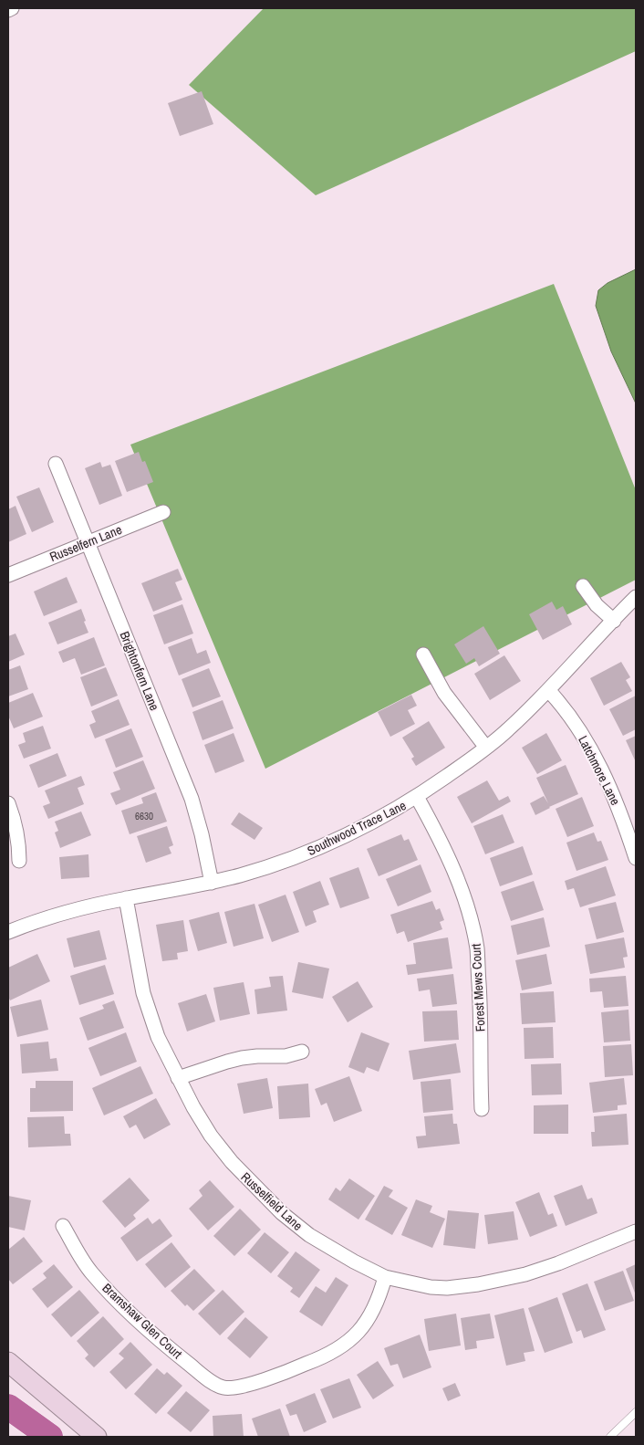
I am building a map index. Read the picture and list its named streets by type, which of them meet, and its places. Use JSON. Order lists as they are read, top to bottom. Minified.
{"streets":{"street":["Russelfern Lane","Brightonfern Lane","Latchmore Lane","Southwood Trace Lane","Forest Mews Court","Russelfield Lane","Bramshaw Glen Court"]},"crossings":[["Russelfern Lane","Brightonfern Lane"],["Brightonfern Lane","Southwood Trace Lane"],["Latchmore Lane","Southwood Trace Lane"],["Southwood Trace Lane","Forest Mews Court"],["Southwood Trace Lane","Russelfield Lane"],["Russelfield Lane","Bramshaw Glen Court"]],"house_numbers":["6630"]}
